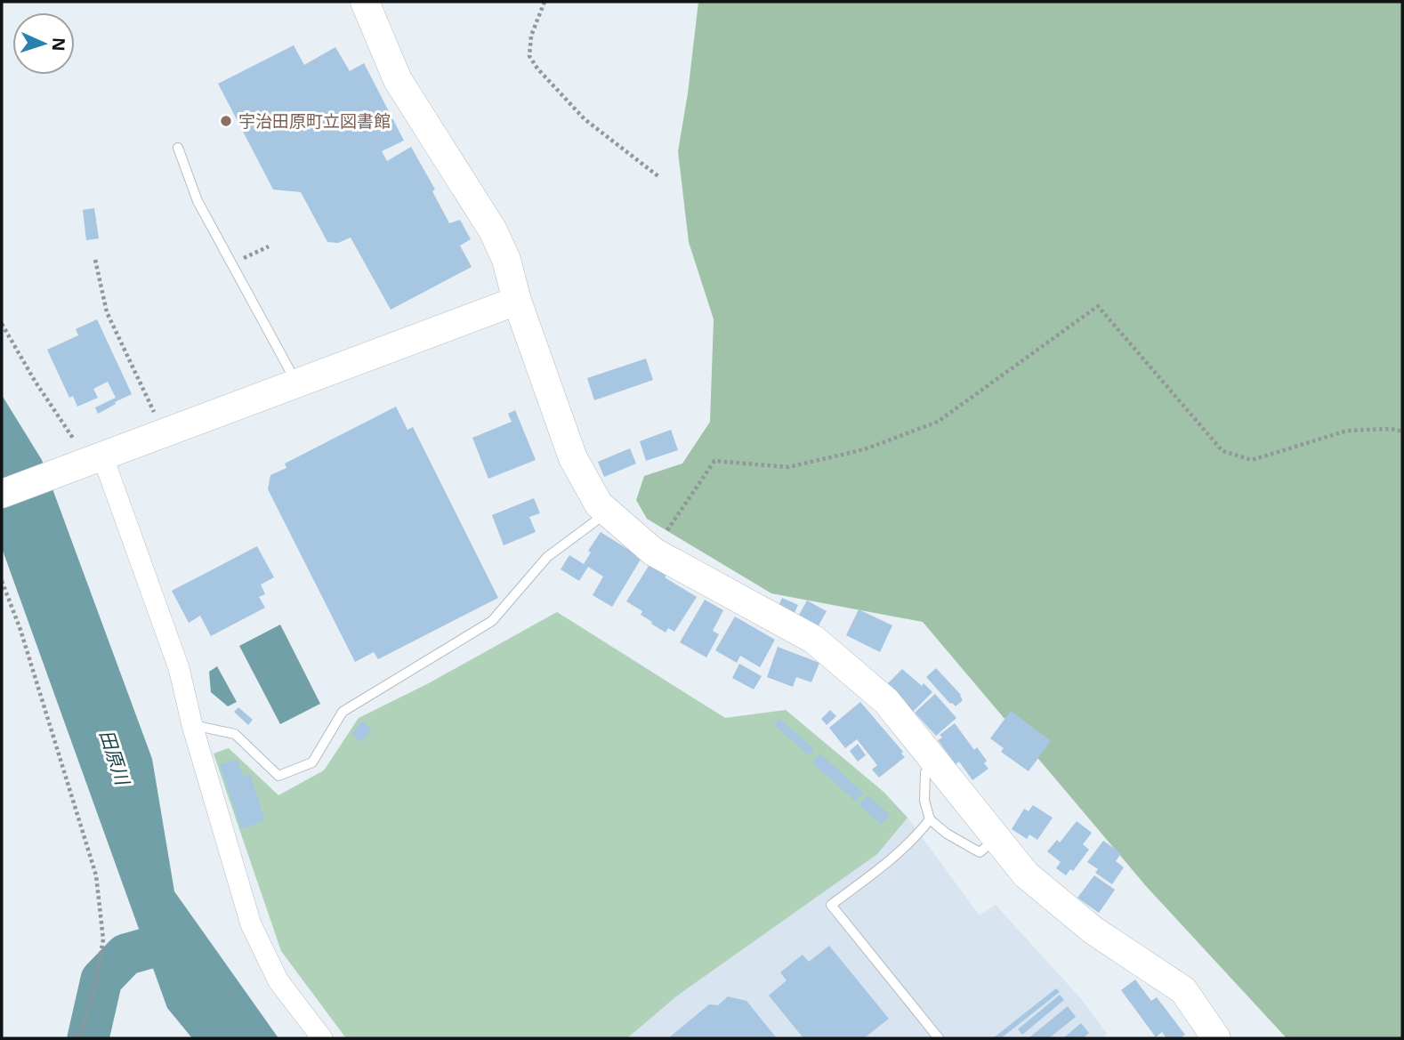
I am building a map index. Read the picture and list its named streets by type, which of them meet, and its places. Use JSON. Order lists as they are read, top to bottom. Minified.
{"water":["田原川"],"places":["宇治田原町立図書館"],"north":"right"}
